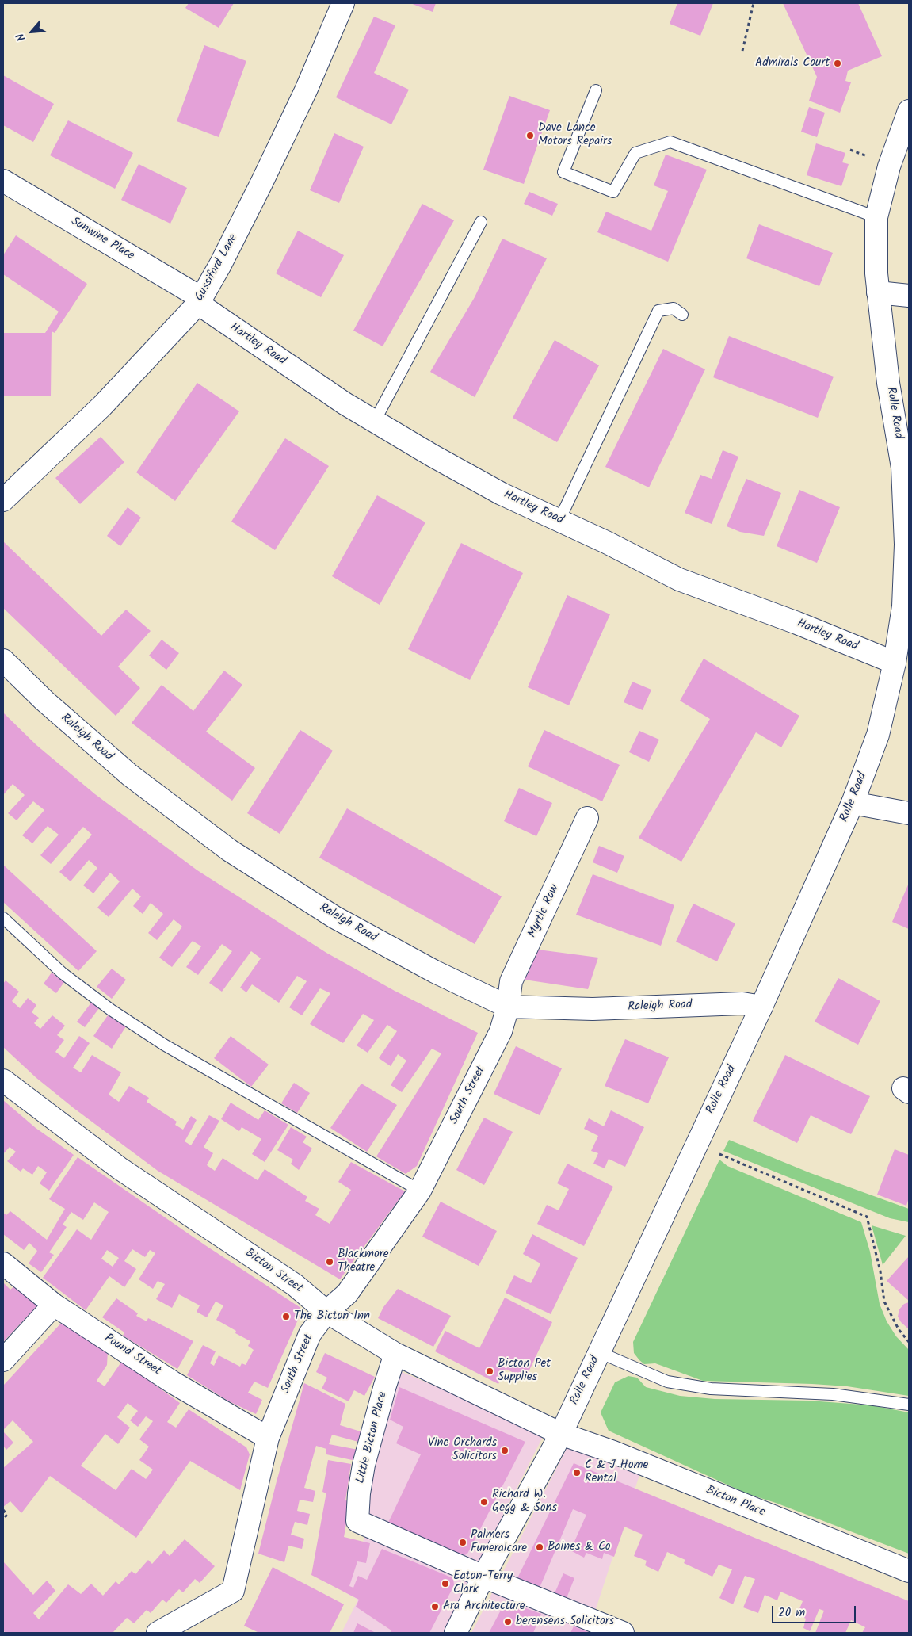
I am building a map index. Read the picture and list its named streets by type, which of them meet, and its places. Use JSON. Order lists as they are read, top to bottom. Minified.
{"streets":{"street":["Sunwine Place","Gussiford Lane","Hartley Road","Rolle Road","Raleigh Road","Myrtle Row","South Street","Bicton Street","Pound Street","Little Bicton Place","Bicton Place"]},"crossings":[["Sunwine Place","Gussiford Lane"],["Sunwine Place","Hartley Road"],["Gussiford Lane","Hartley Road"],["Hartley Road","Rolle Road"],["Rolle Road","Raleigh Road"],["Rolle Road","Bicton Street"],["Rolle Road","Little Bicton Place"],["Rolle Road","Bicton Place"],["Raleigh Road","Myrtle Row"],["Raleigh Road","South Street"],["Myrtle Row","South Street"],["South Street","Bicton Street"],["South Street","Pound Street"],["Bicton Street","Little Bicton Place"],["Bicton Street","Bicton Place"]],"places":["Admirals Court","Dave Lance Motors Repairs","Blackmore Theatre","The Bicton Inn","Bicton Pet Supplies","Vine Orchards Solicitors","C & J Home Rental","Richard W. Gegg & Sons","Palmers Funeralcare","Baines & Co","Eaton-Terry Clark","Ara Architecture","berensens Solicitors"],"scale_bar":"20 m","north":"bottom left"}
